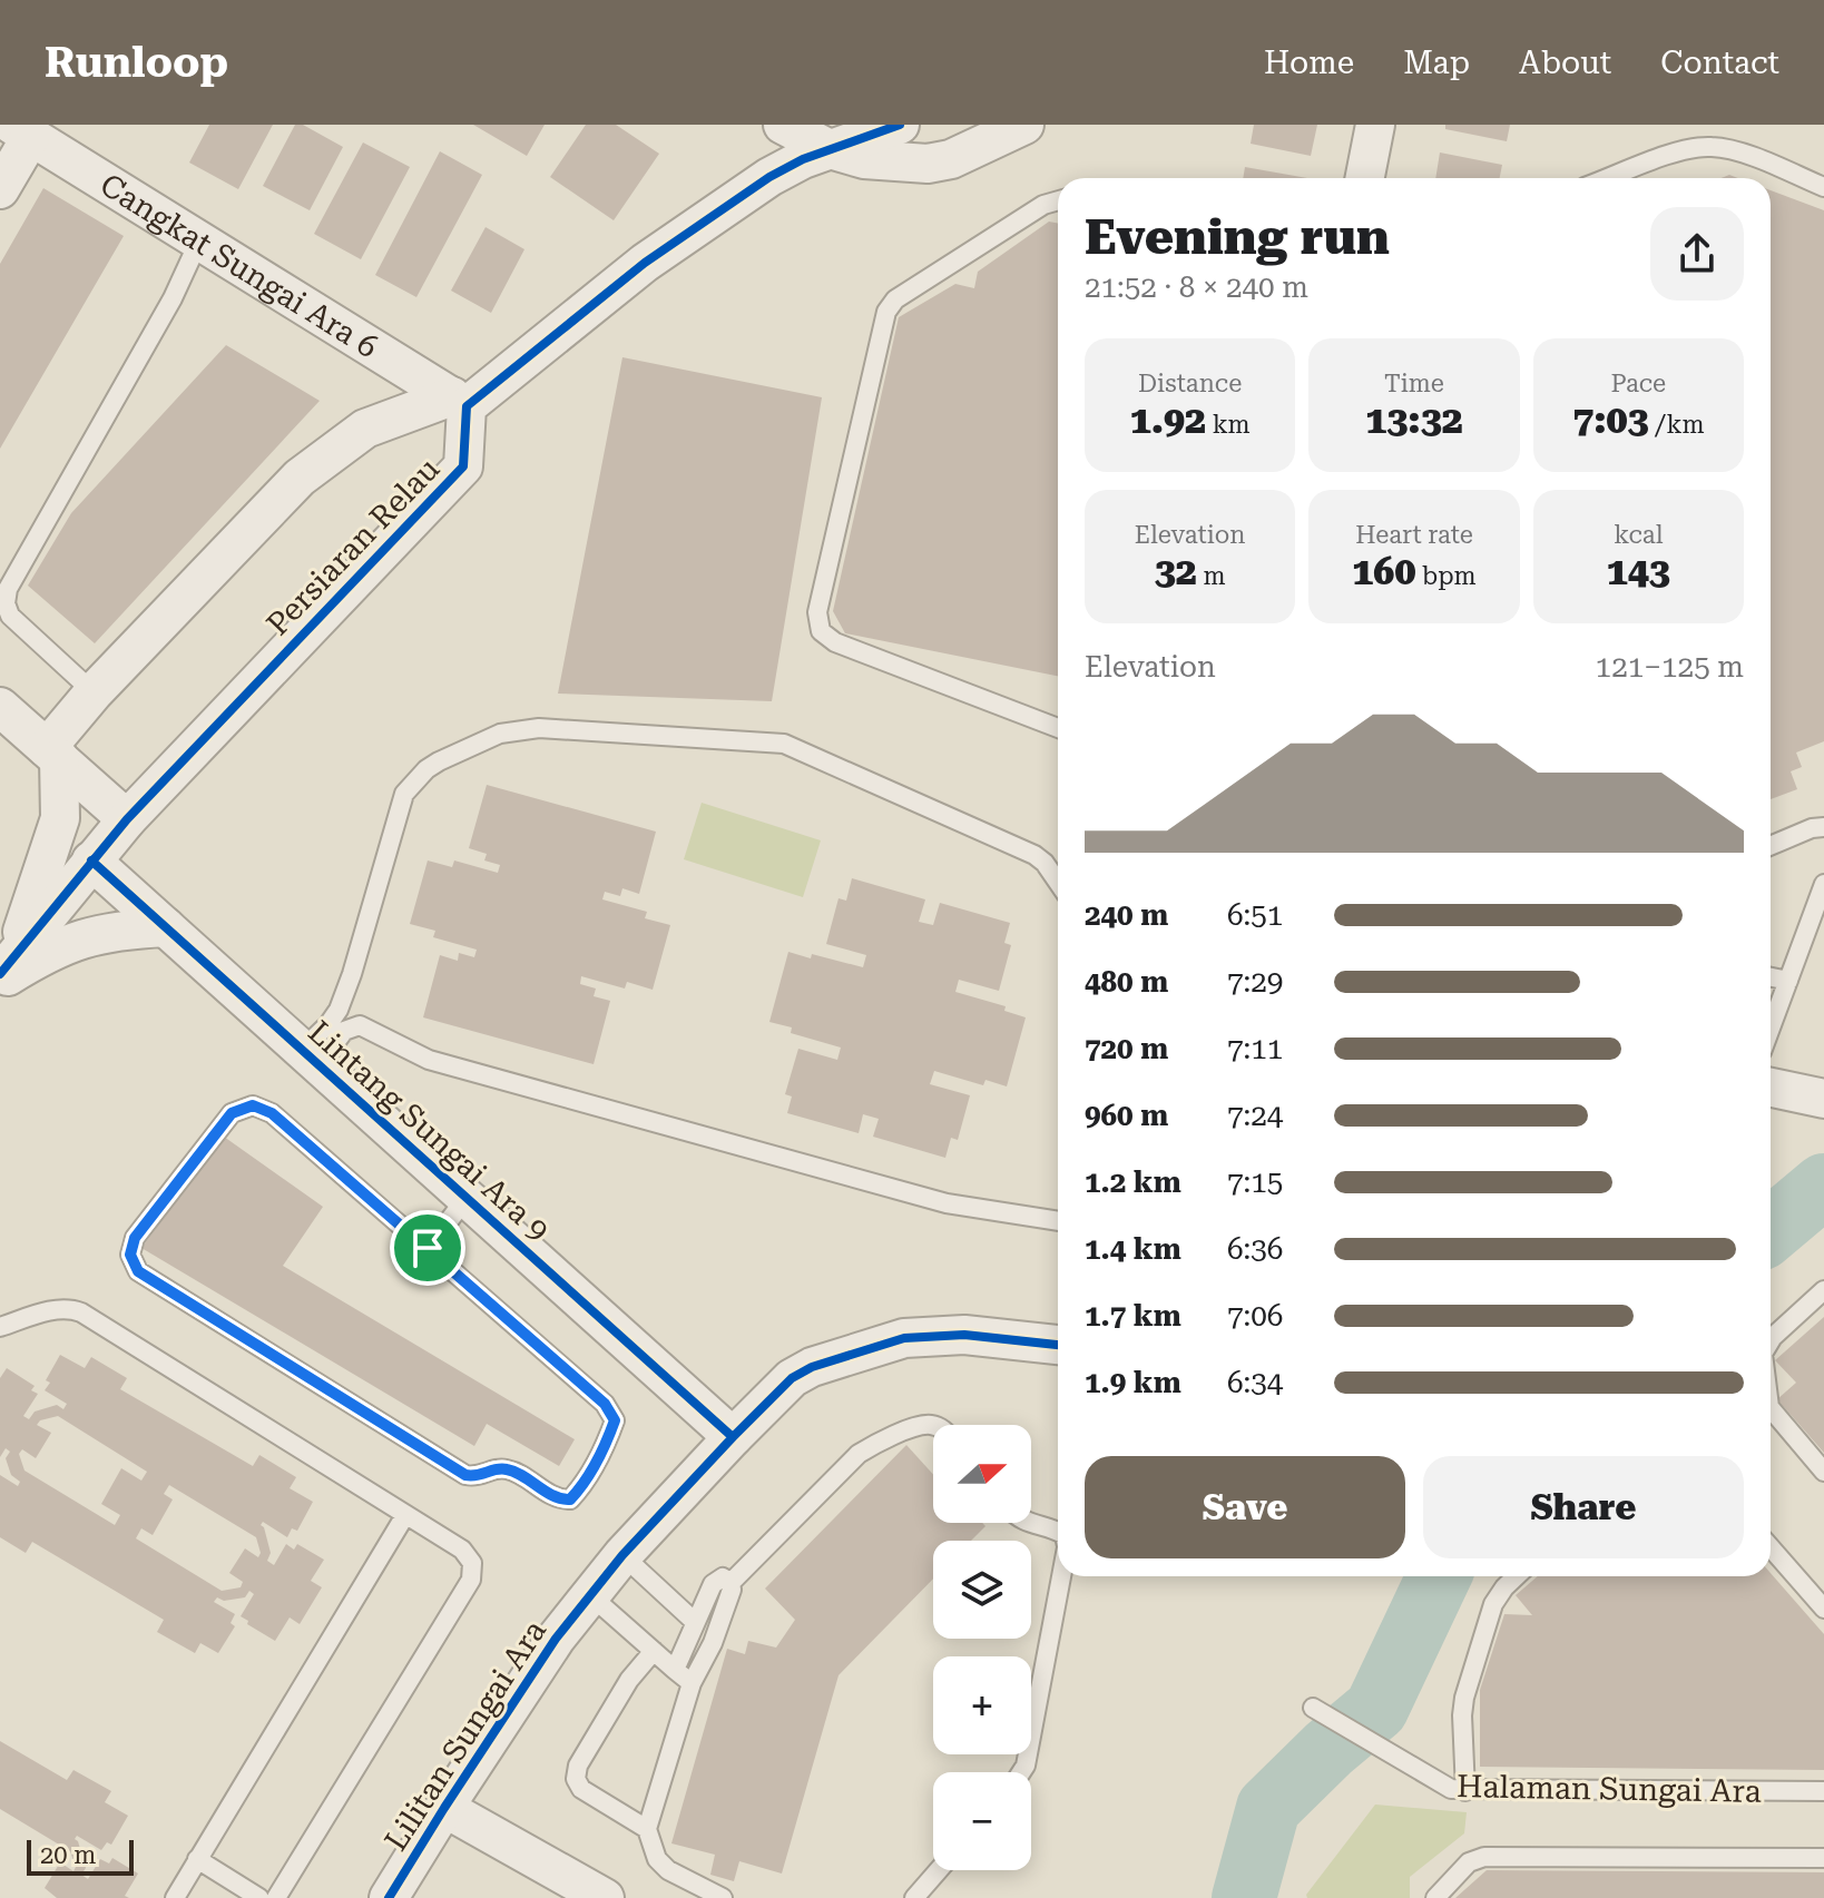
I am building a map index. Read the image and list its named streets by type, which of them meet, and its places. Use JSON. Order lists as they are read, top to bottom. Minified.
{"streets":{"street":["Cangkat Sungai Ara 6","Persiaran Relau","Lintang Sungai Ara 9","Lilitan Sungai Ara"],"lane":["Halaman Sungai Ara"]},"crossings":[["Cangkat Sungai Ara 6","Persiaran Relau"],["Persiaran Relau","Lintang Sungai Ara 9"],["Lintang Sungai Ara 9","Lilitan Sungai Ara"]],"scale_bar":"20 m","north":"right","page":{"header":"Runloop","nav":["Home","Map","About","Contact"],"heading":["Evening run","21:52 · 8 × 240 m"],"stats":[["Distance","1.92 km"],["Time","13:32"],["Pace","7:03 /km"],["Elevation","32 m"],["Heart rate","160 bpm"],["kcal","143"]],"chart":["Elevation","121–125 m"],"list":[{"name":"240 m","note":"6:51"},{"name":"480 m","note":"7:29"},{"name":"720 m","note":"7:11"},{"name":"960 m","note":"7:24"},{"name":"1.2 km","note":"7:15"},{"name":"1.4 km","note":"6:36"},{"name":"1.7 km","note":"7:06"},{"name":"1.9 km","note":"6:34"}],"map_buttons":["+","−"],"buttons":["Save","Share"],"scale":"20 m"}}
